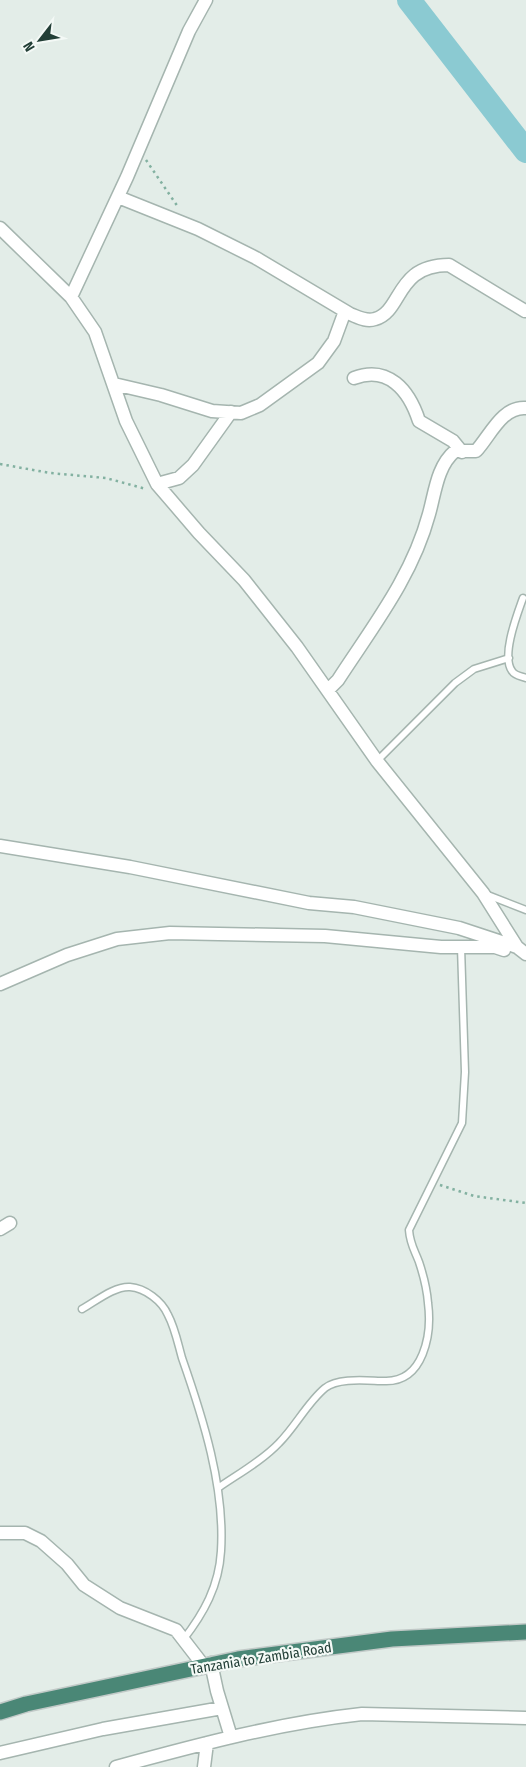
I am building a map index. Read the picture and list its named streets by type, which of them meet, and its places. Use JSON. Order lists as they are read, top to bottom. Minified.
{"streets":{"highway":["Tanzania to Zambia Road"]},"north":"bottom left"}
